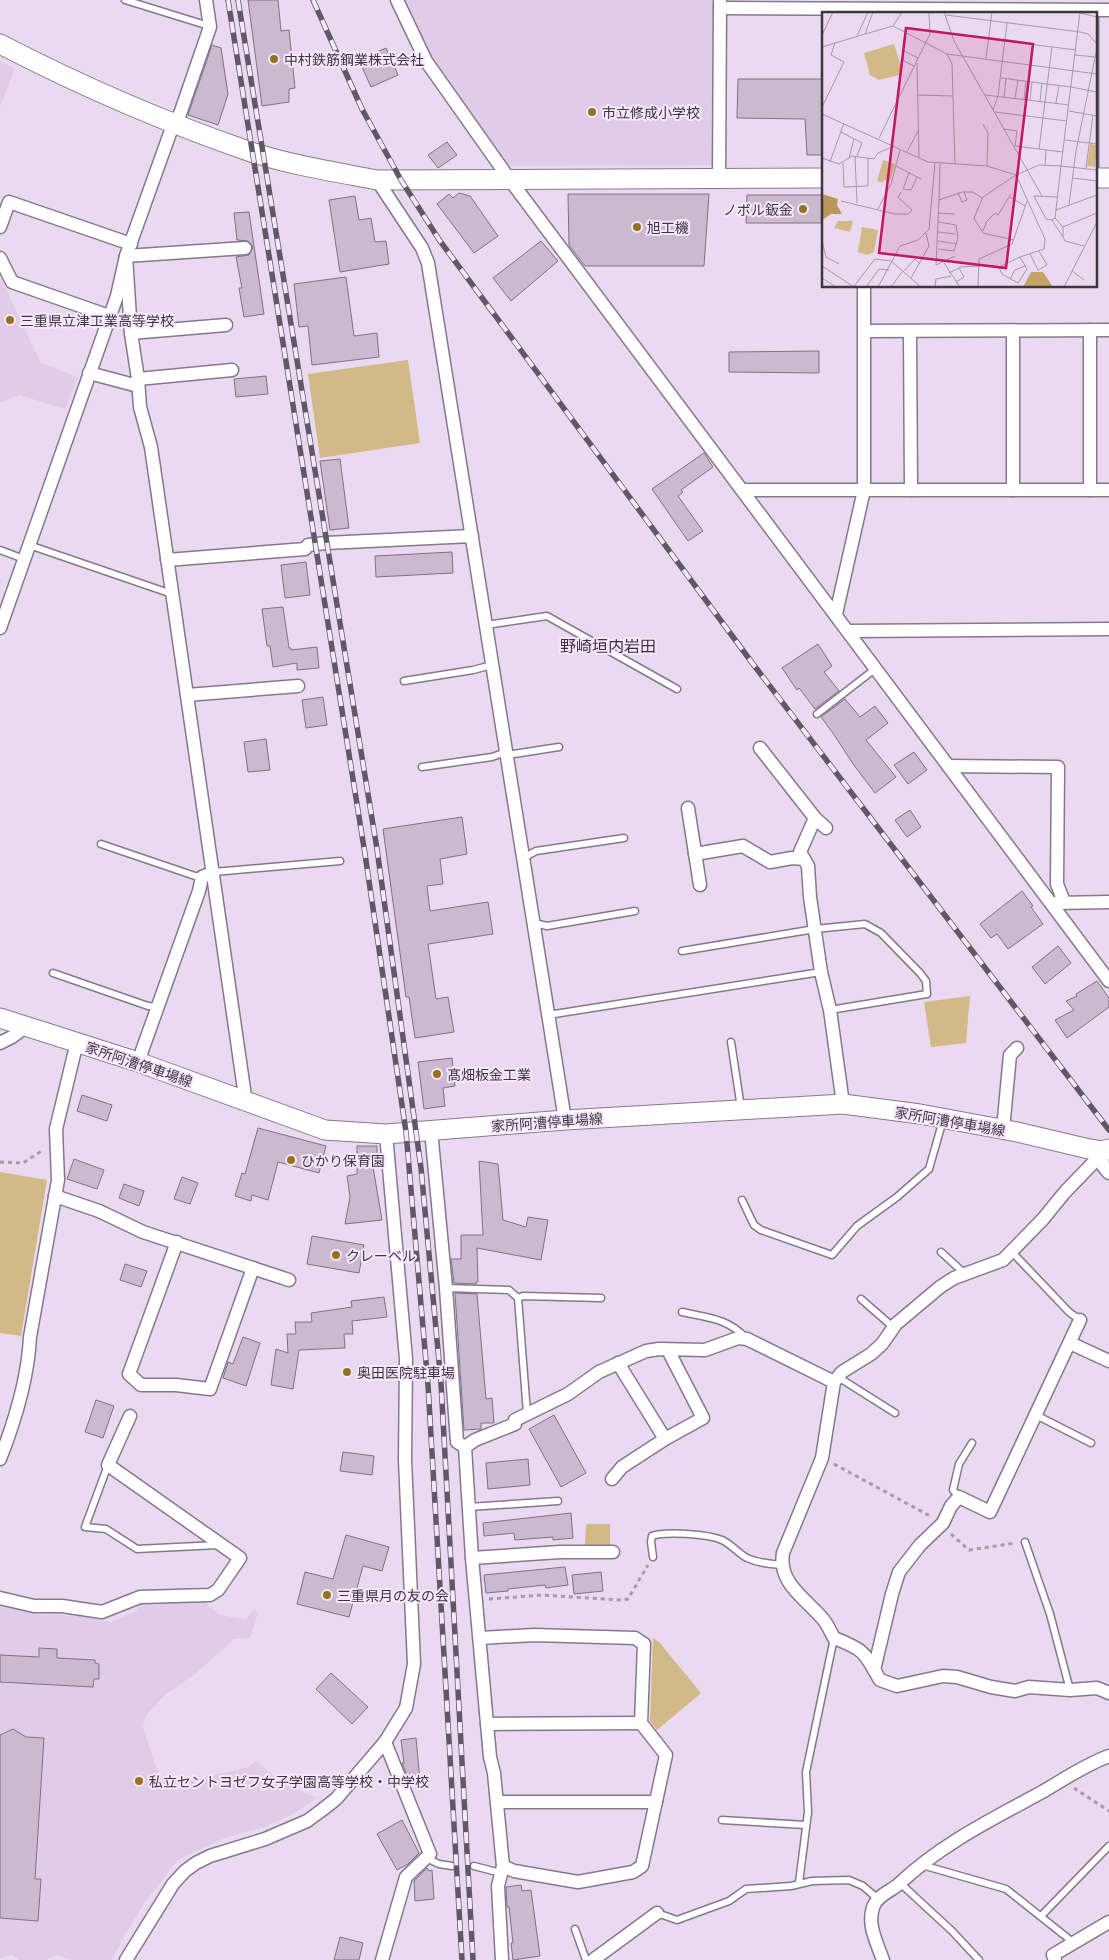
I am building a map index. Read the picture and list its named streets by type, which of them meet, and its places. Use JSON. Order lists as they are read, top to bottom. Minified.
{"streets":{"main road":["家所阿漕停車場線"]},"districts":["野崎垣内岩田"],"places":["中村鉄筋鋼業株式会社","市立修成小学校","ノボル鈑金","旭工機","三重県立津工業高等学校","髙畑板金工業","ひかり保育園","クレーベル","奥田医院駐車場","三重県月の友の会","私立セントヨゼフ女子学園高等学校・中学校"]}
